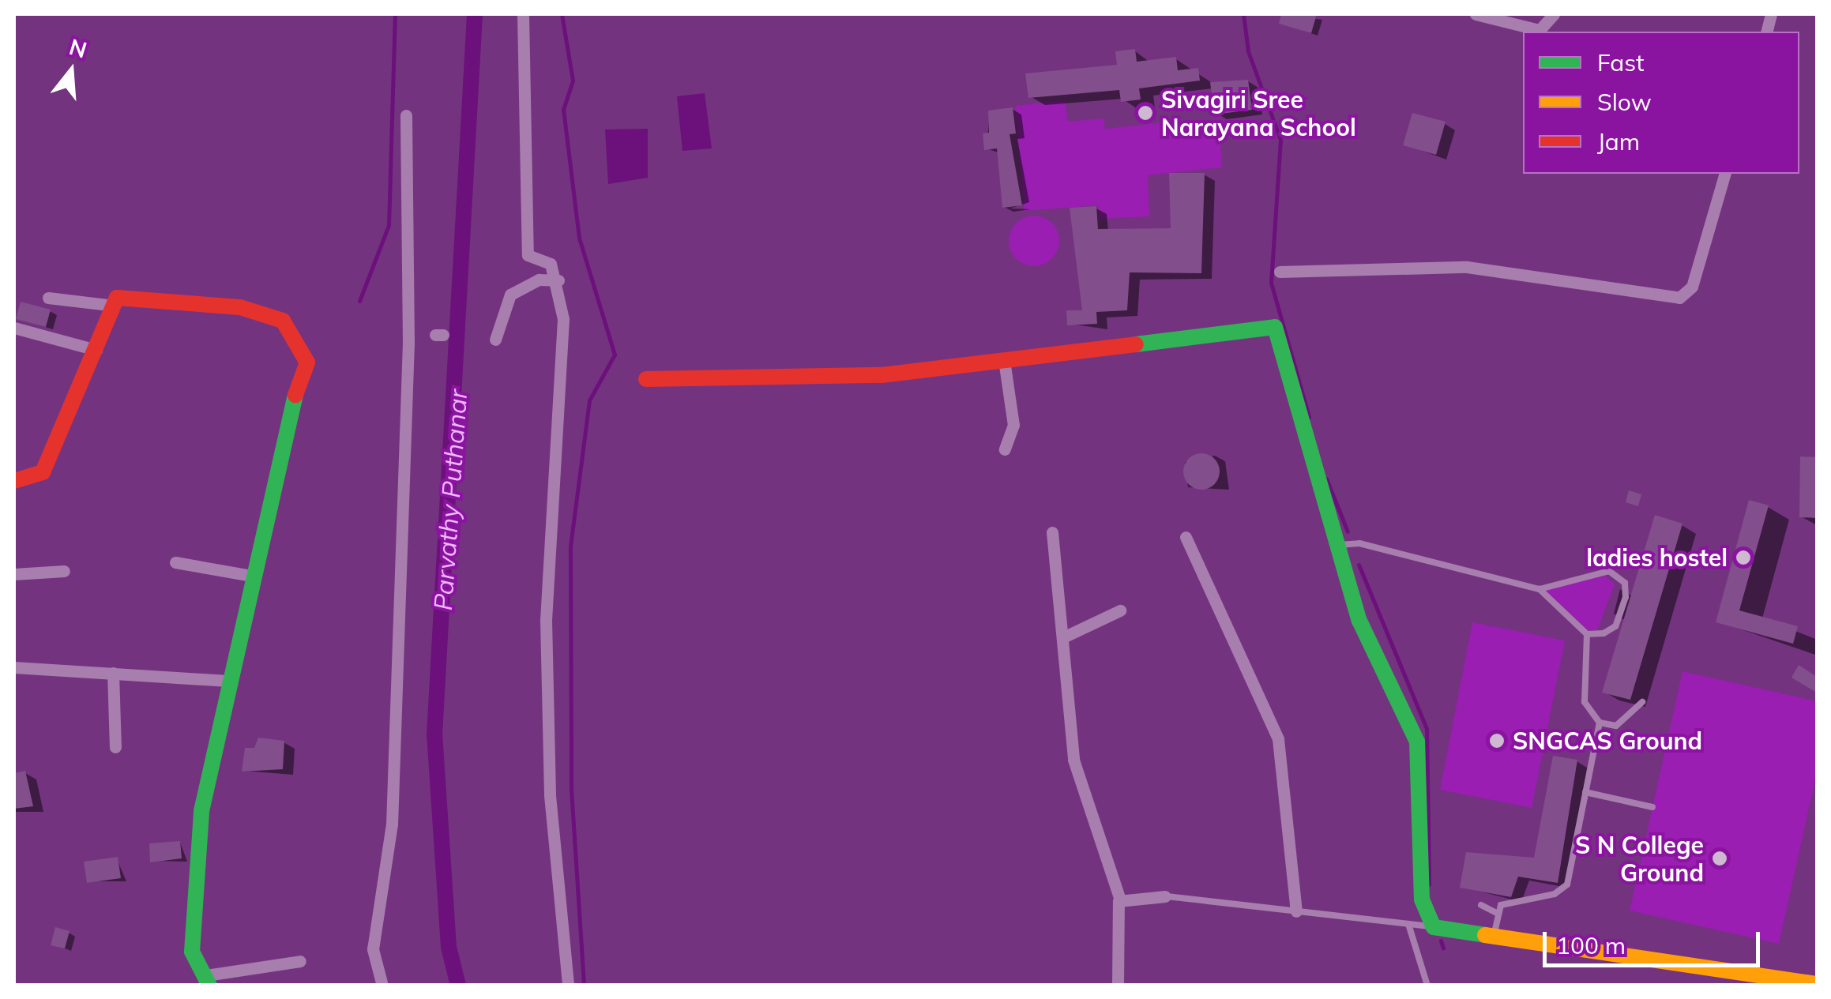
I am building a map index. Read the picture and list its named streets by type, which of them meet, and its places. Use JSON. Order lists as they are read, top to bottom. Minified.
{"water":["Parvathy Puthanar"],"places":["Sivagiri Sree Narayana School","ladies hostel","SNGCAS Ground","S N College Ground"],"legend":["Fast","Slow","Jam"],"scale_bar":"100 m","north":"top"}
